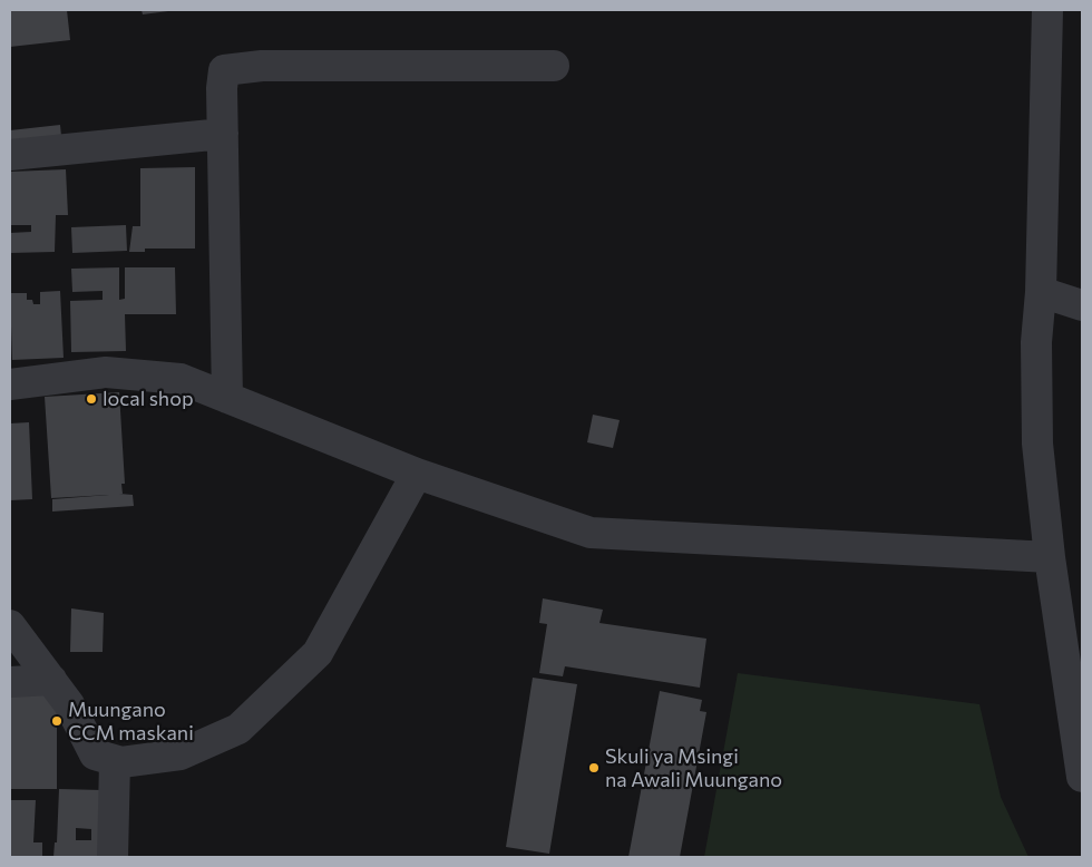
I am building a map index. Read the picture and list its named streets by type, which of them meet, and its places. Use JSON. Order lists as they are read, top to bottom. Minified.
{"places":["local shop","Muungano CCM maskani","Skuli ya Msingi na Awali Muungano"]}
